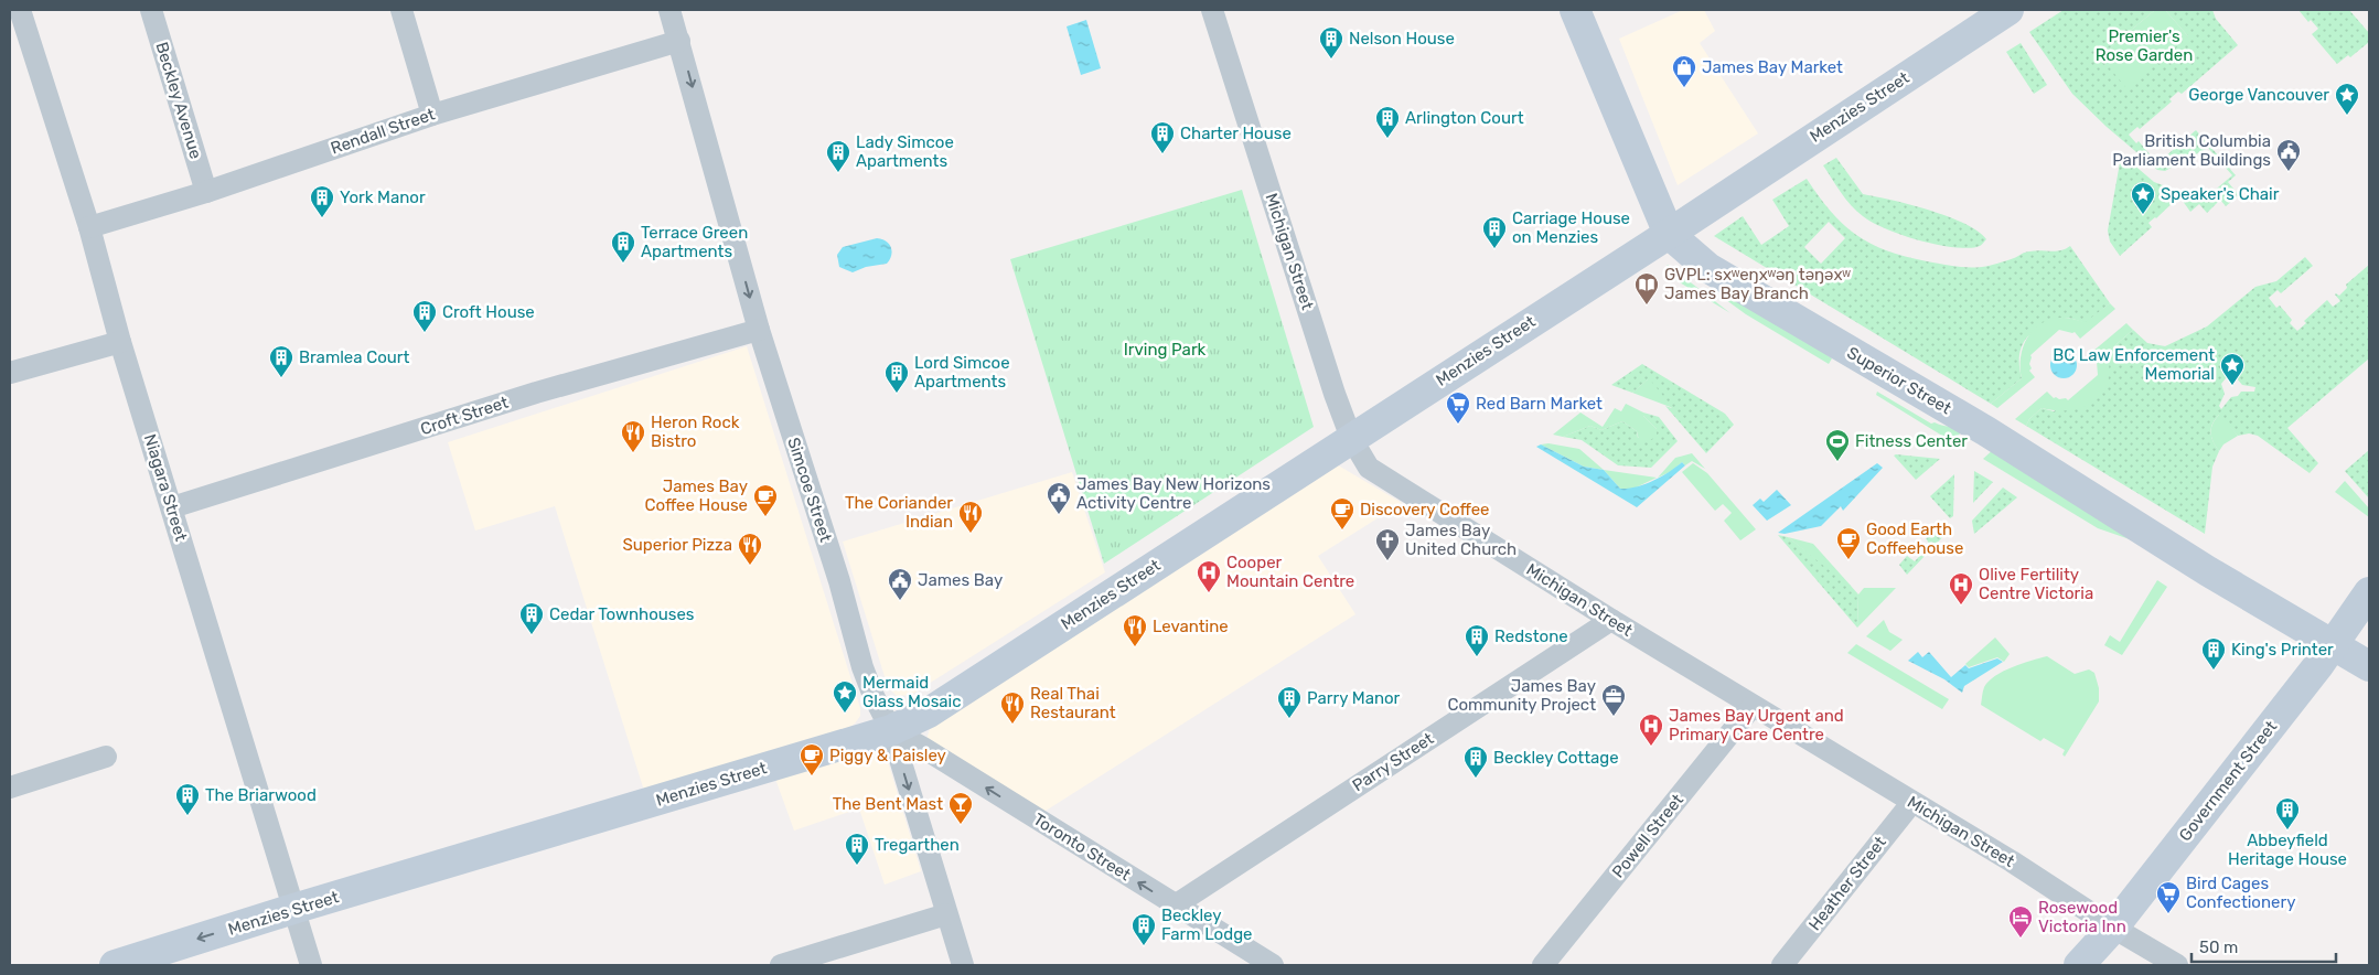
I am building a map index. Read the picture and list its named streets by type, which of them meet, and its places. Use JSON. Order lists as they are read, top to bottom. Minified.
{"streets":{"street":["Beckley Avenue","Menzies Street","Rendall Street","Michigan Street","Superior Street","Croft Street","Niagara Street","Simcoe Street","Parry Street","Government Street","Powell Street","Toronto Street","Heather Street"]},"crossings":[["Beckley Avenue","Rendall Street"],["Menzies Street","Michigan Street"],["Menzies Street","Superior Street"],["Menzies Street","Niagara Street"],["Menzies Street","Simcoe Street"],["Menzies Street","Toronto Street"],["Rendall Street","Niagara Street"],["Rendall Street","Simcoe Street"],["Michigan Street","Parry Street"],["Michigan Street","Government Street"],["Michigan Street","Powell Street"],["Michigan Street","Heather Street"],["Superior Street","Government Street"],["Croft Street","Niagara Street"],["Croft Street","Simcoe Street"],["Simcoe Street","Toronto Street"],["Parry Street","Toronto Street"]],"one_way":["Simcoe Street","Toronto Street"],"parks":["Premier's Rose Garden","Irving Park"],"places":{"building":["Nelson House","Arlington Court","Charter House","Lady Simcoe Apartments","York Manor","Carriage House on Menzies","Terrace Green Apartments","Croft House","Bramlea Court","Lord Simcoe Apartments","Cedar Townhouses","Redstone","King's Printer","Parry Manor","Beckley Cottage","The Briarwood","Abbeyfield Heritage House","Tregarthen","Beckley Farm Lodge"],"shop":["James Bay Market"],"place":["George Vancouver","Speaker's Chair","BC Law Enforcement Memorial","Mermaid Glass Mosaic"],"public building":["British Columbia Parliament Buildings","James Bay New Horizons Activity Centre","James Bay"],"library":["GVPL: sxʷeŋxʷəŋ təŋəxʷ James Bay Branch"],"supermarket":["Red Barn Market","Bird Cages Confectionery"],"restaurant":["Heron Rock Bistro","The Coriander Indian","Superior Pizza","Levantine","Real Thai Restaurant"],"sports":["Fitness Center"],"cafe":["James Bay Coffee House","Discovery Coffee","Good Earth Coffeehouse","Piggy & Paisley"],"church":["James Bay United Church"],"hospital":["Cooper Mountain Centre","Olive Fertility Centre Victoria","James Bay Urgent and Primary Care Centre"],"office":["James Bay Community Project"],"bar":["The Bent Mast"],"hotel":["Rosewood Victoria Inn"]},"scale_bar":"50 m"}
